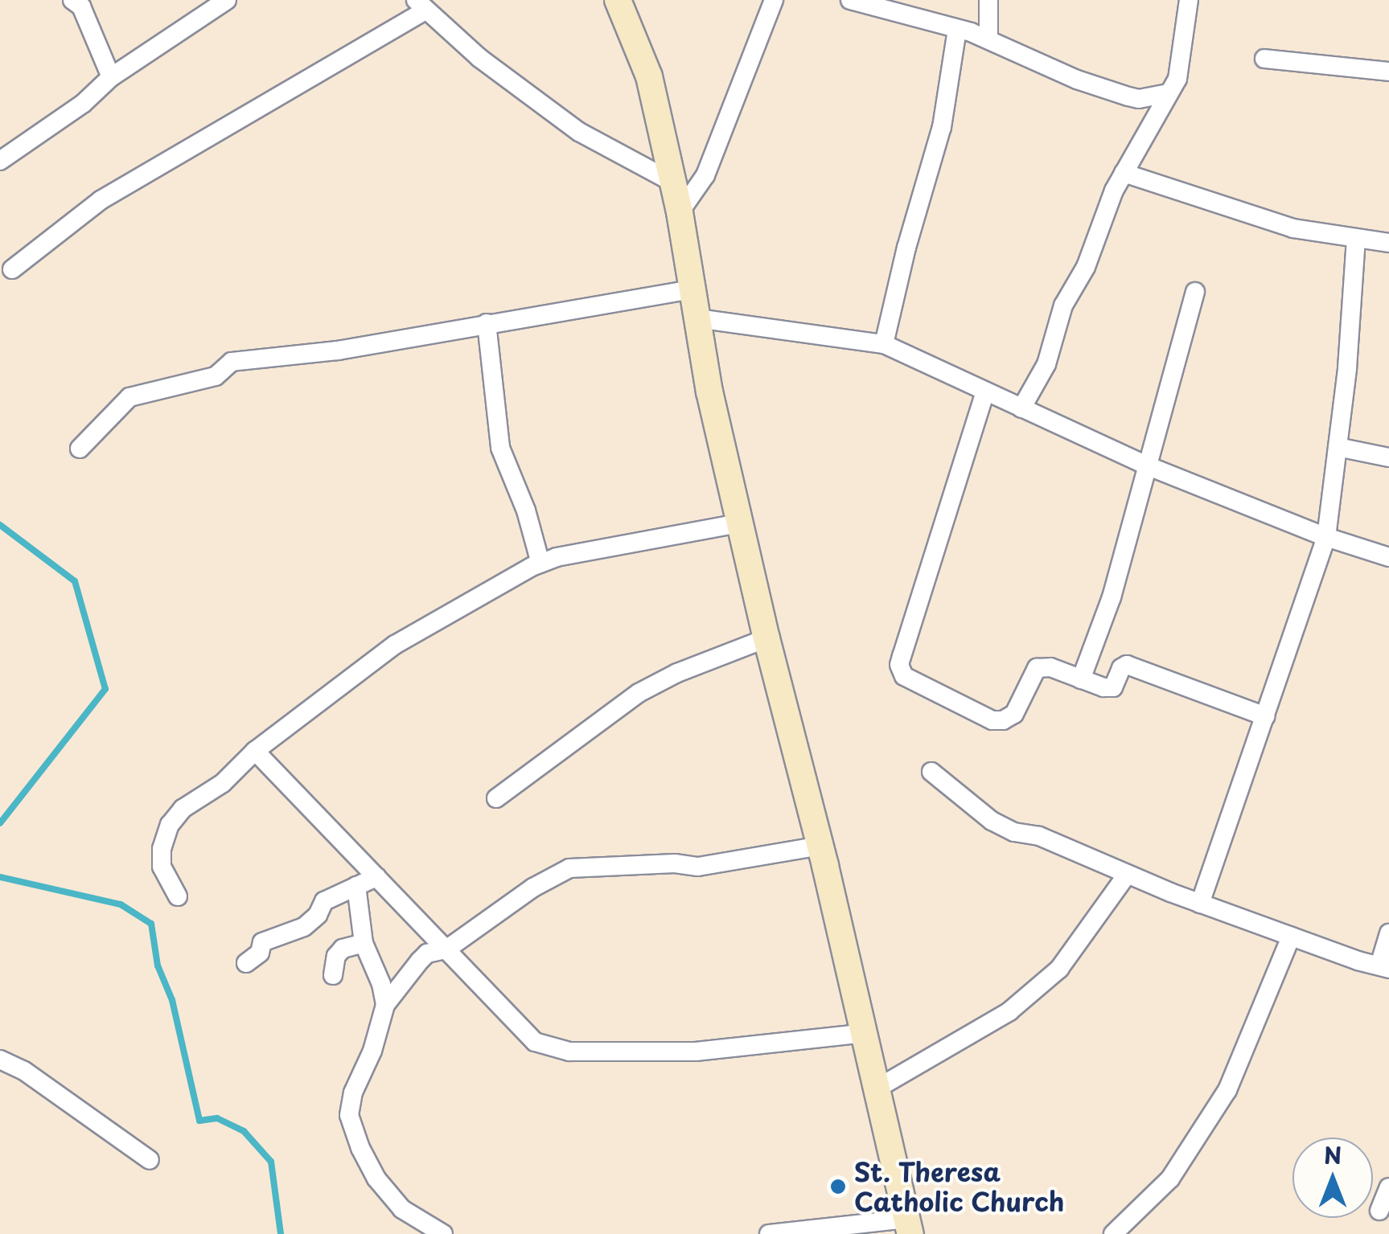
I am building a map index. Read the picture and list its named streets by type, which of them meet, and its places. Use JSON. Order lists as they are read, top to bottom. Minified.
{"places":["St. Theresa Catholic Church"],"north":"top"}
